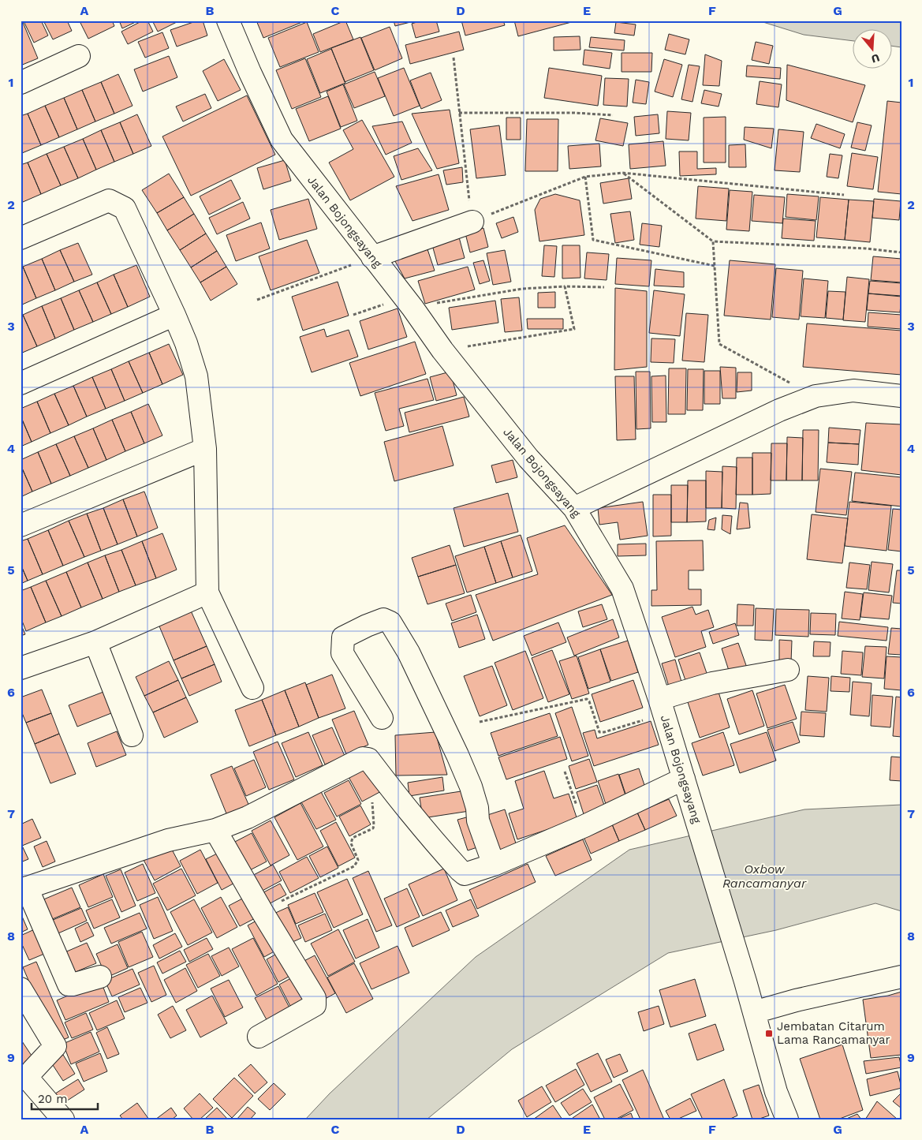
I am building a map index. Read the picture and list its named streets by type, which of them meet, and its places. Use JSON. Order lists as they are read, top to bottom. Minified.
{"streets":{"street":["Jalan Bojongsayang"]},"water":["Oxbow Rancamanyar"],"places":{"transit":["Jembatan Citarum Lama Rancamanyar"]},"scale_bar":"20 m","north":"bottom","grid":{"columns":["A","B","C","D","E","F","G"],"rows":["1","2","3","4","5","6","7","8","9"]}}
